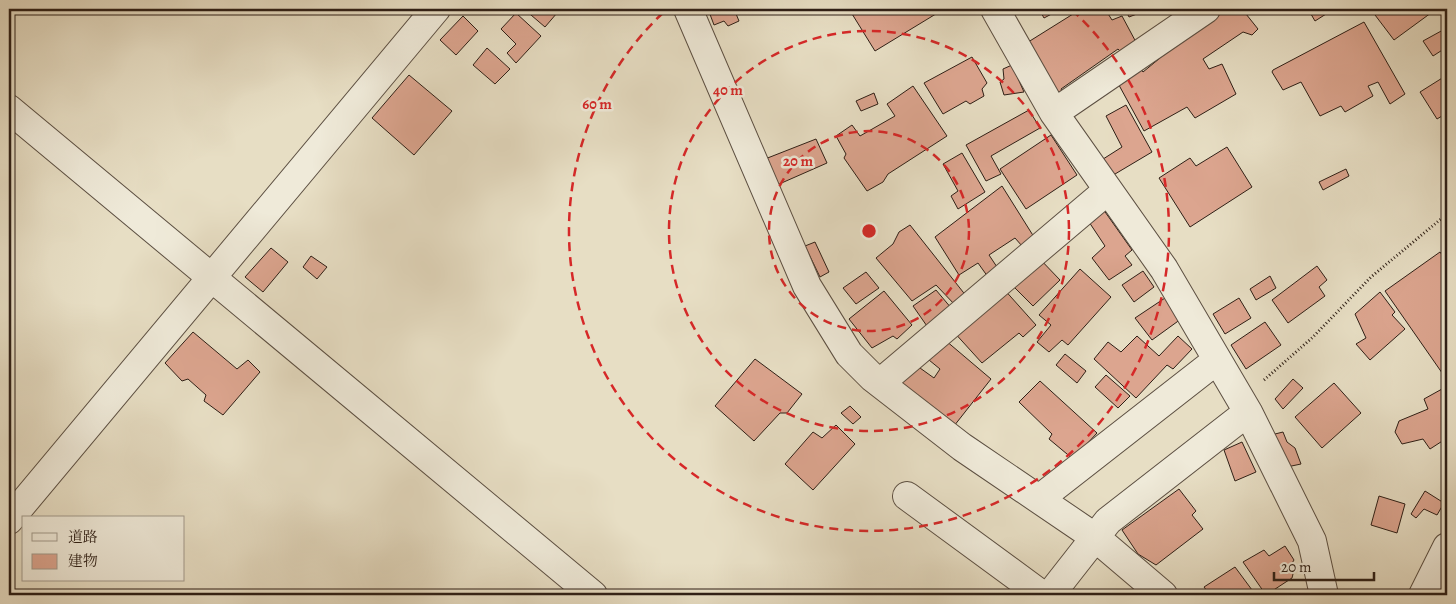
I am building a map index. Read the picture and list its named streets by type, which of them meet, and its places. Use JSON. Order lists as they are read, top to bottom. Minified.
{"legend":["道路","建物"],"scale_bar":"20 m","rings":["40 m","60 m","20 m"]}
